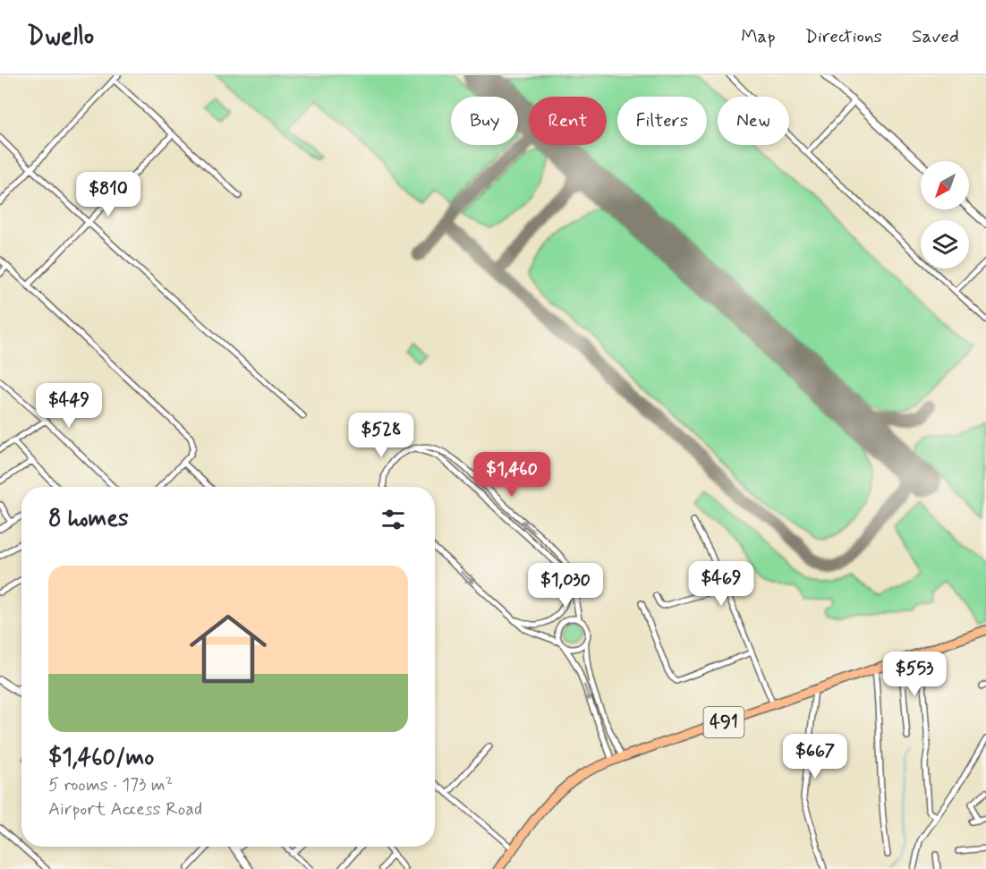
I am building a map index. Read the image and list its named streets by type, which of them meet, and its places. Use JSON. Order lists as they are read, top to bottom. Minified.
{"streets":{"main road":["491"]},"north":"bottom left","page":{"header":"Dwello","nav":["Map","Directions","Saved"],"chip":["Buy","Rent","Filters","New"],"price":["$810","$449","$528","$1,460","$469","$1,030","$553","$667"],"heading":"8 homes","list":[{"name":"$1,460/mo","note":"5 rooms · 173 m² · Airport Access Road"}]}}
